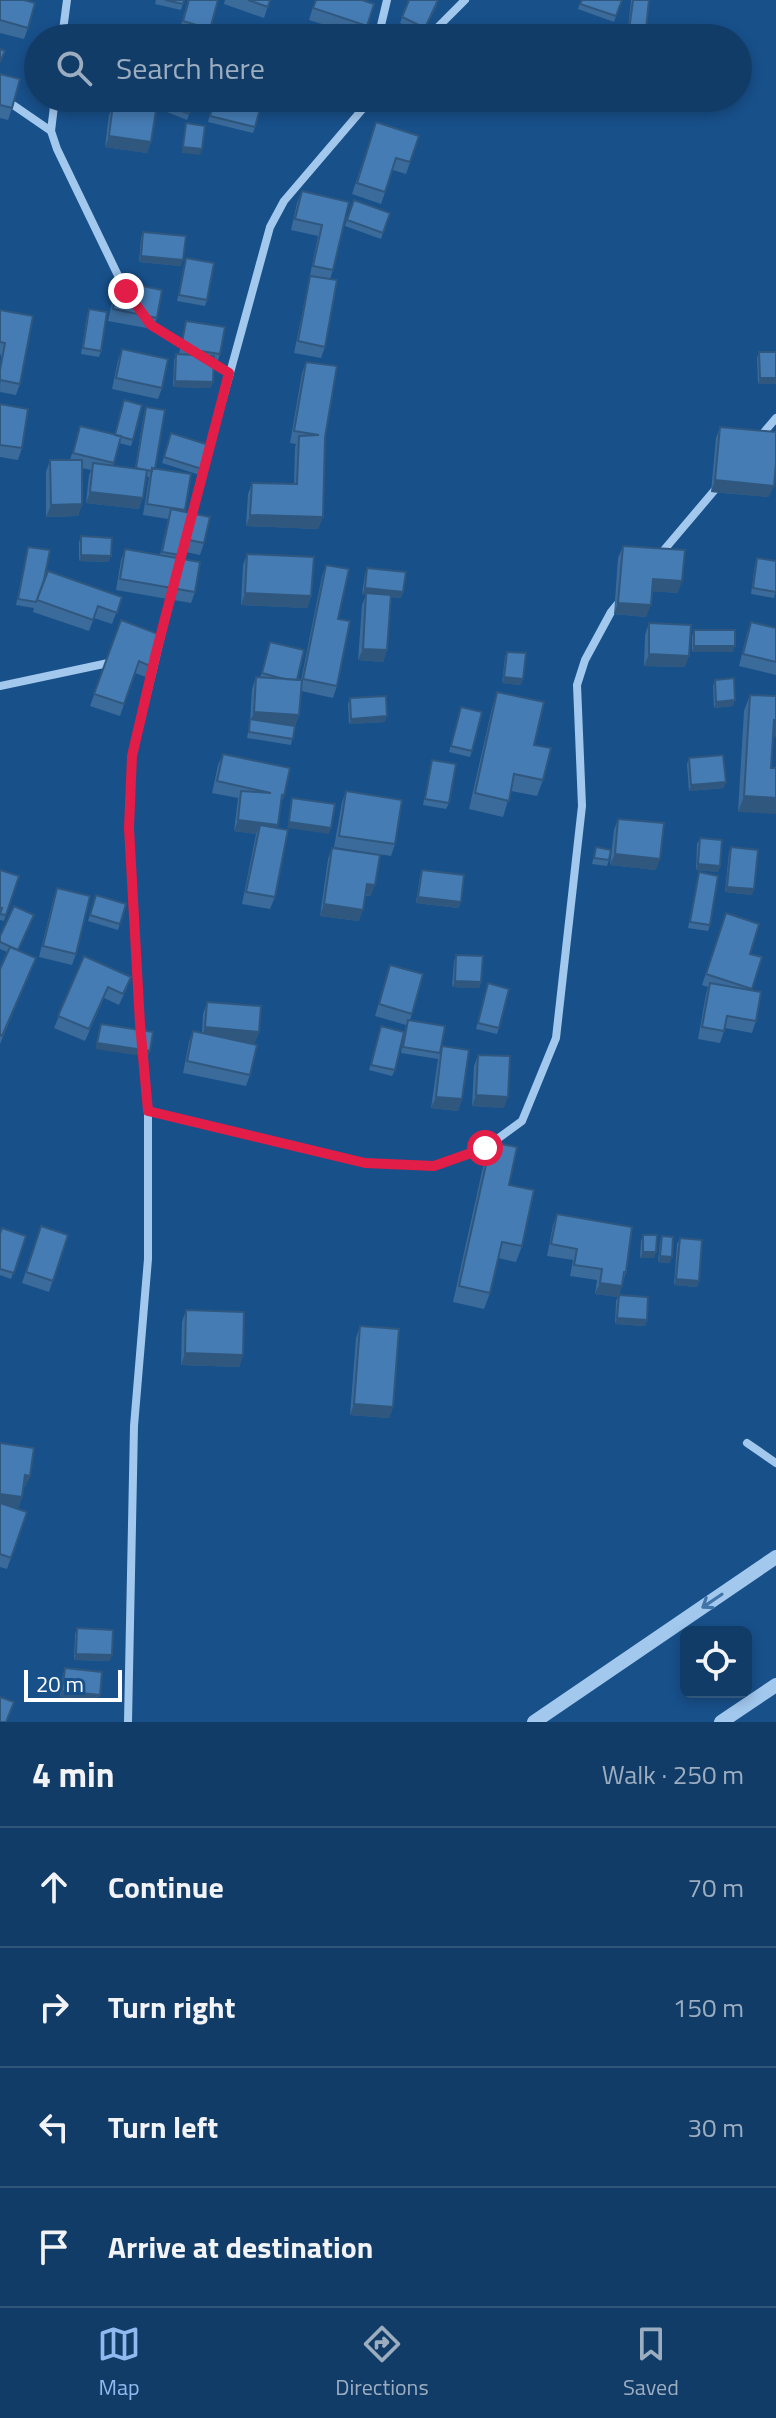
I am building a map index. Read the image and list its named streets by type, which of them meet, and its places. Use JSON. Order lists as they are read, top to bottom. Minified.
{"scale_bar":"20 m","page":{"search":"Search here","scale":"20 m","heading":["4 min","Walk · 250 m"],"list":[["Continue","70 m"],["Turn right","150 m"],["Turn left","30 m"],"Arrive at destination"],"nav":["Map","Directions","Saved"]}}
